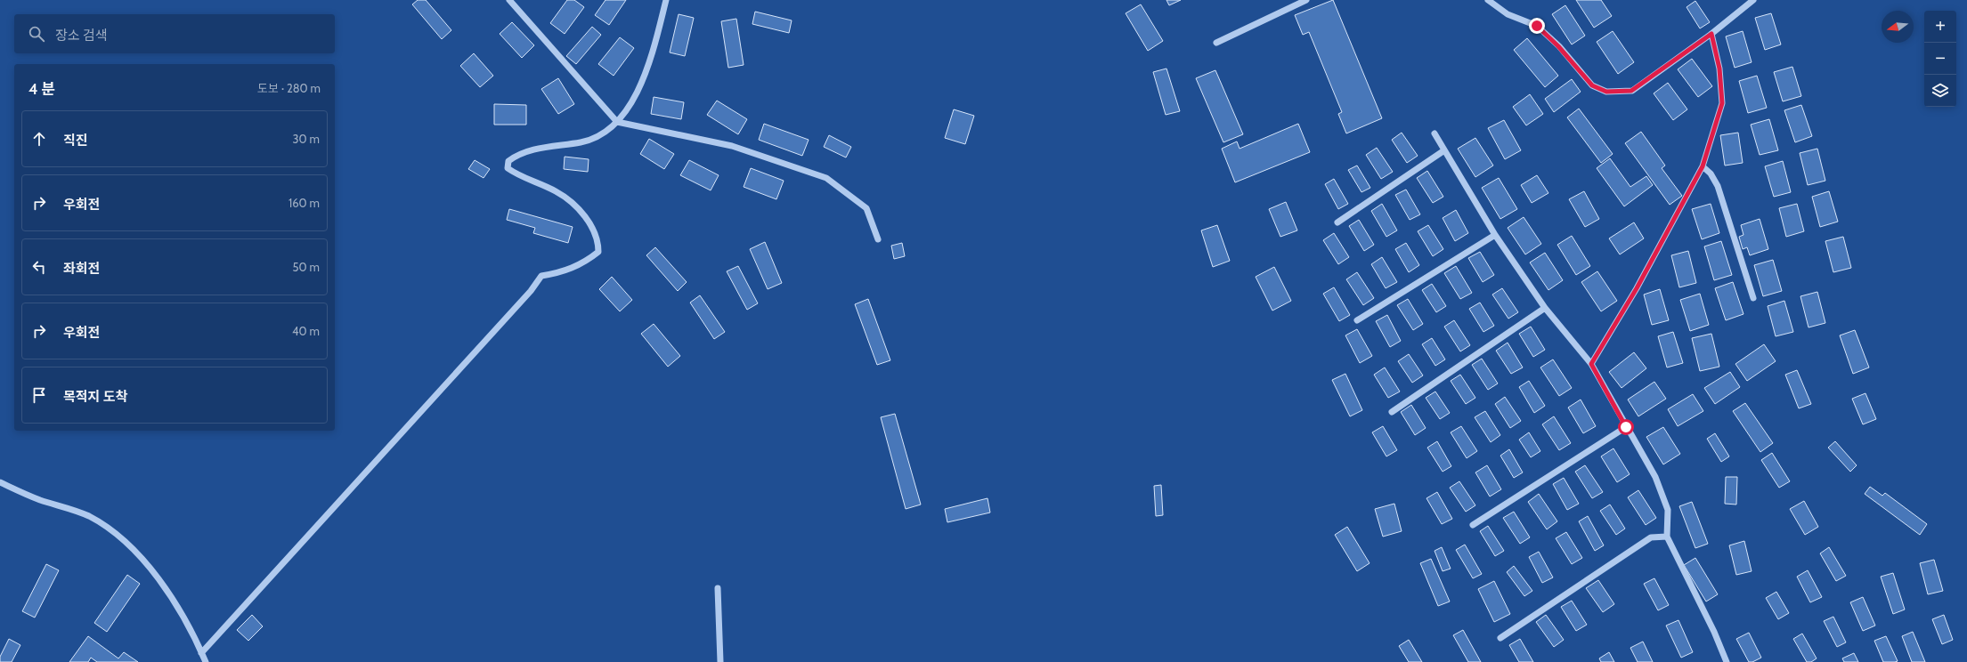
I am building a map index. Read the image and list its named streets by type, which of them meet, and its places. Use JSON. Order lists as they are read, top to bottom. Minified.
{"north":"left","page":{"map_buttons":["+","−"],"search":"장소 검색","heading":["4 분","도보 · 280 m"],"list":[["직진","30 m"],["우회전","160 m"],["좌회전","50 m"],["우회전","40 m"],"목적지 도착"]}}
